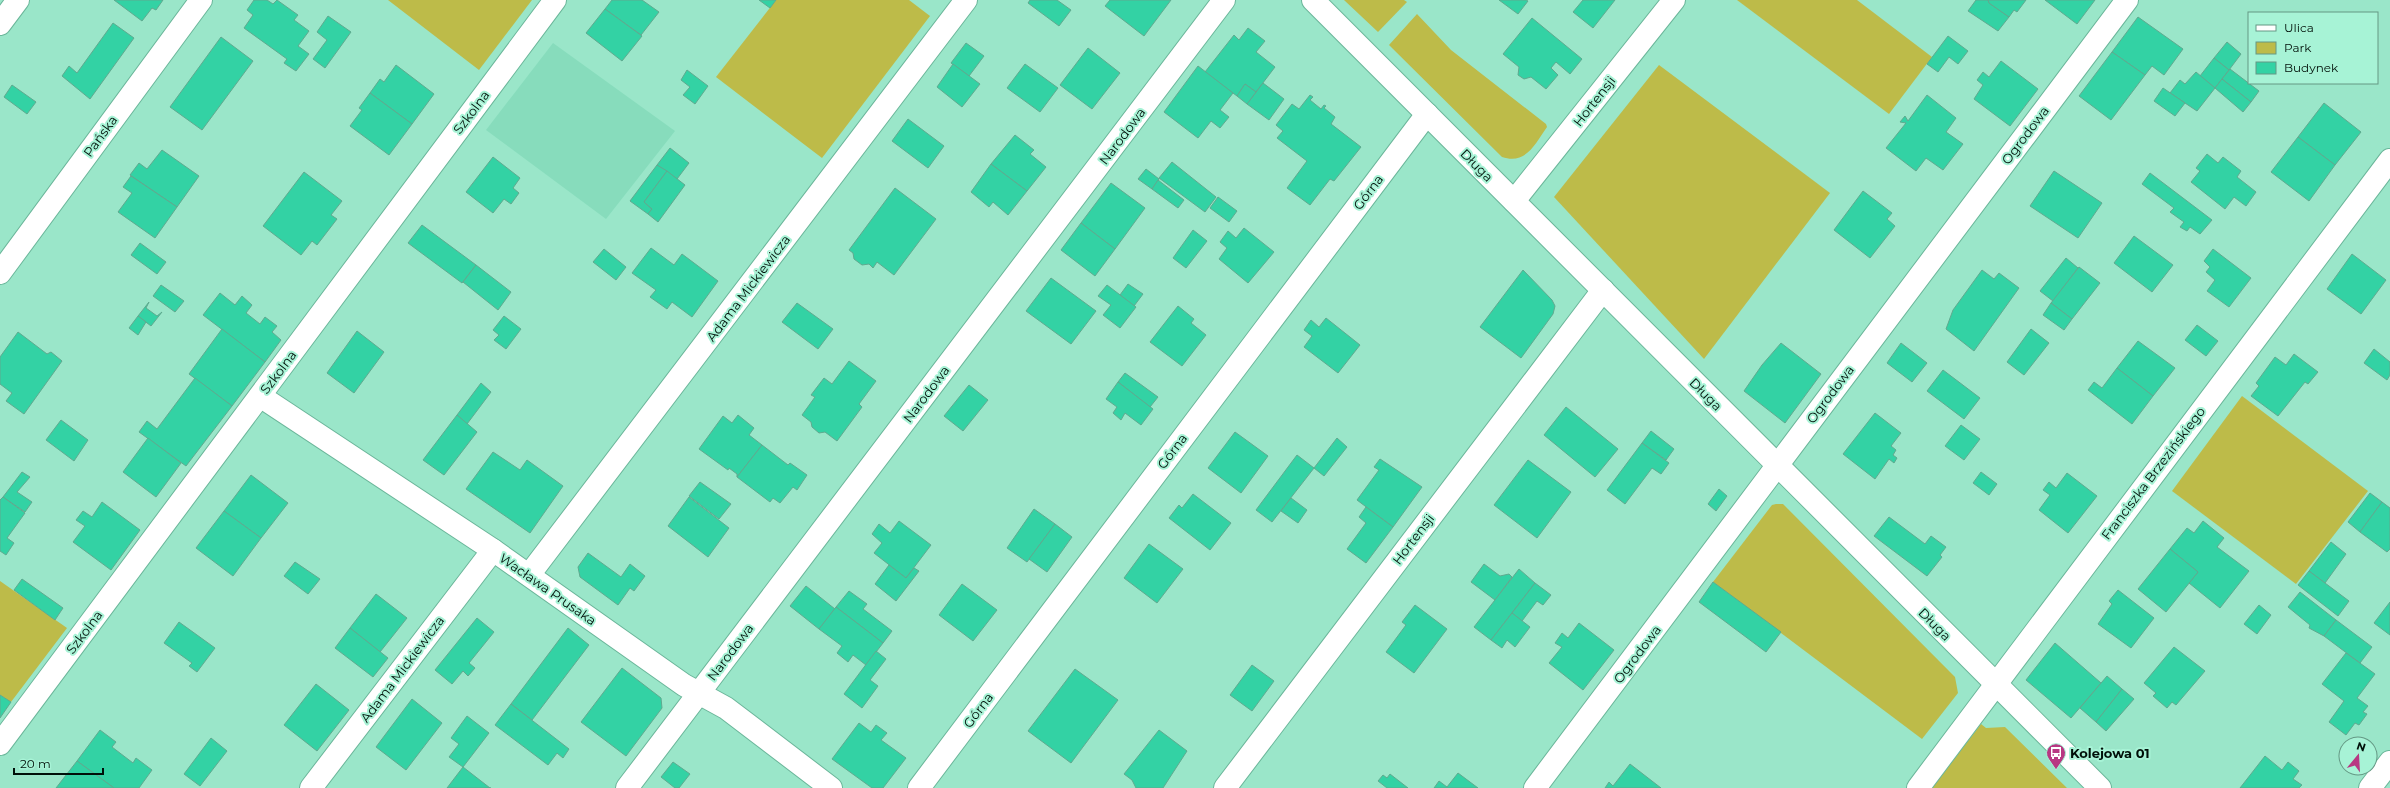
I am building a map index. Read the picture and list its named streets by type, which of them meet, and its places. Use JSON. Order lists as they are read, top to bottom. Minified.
{"streets":{"street":["Hortensji","Szkolna","Ogrodowa","Pańska","Narodowa","Długa","Górna","Adama Mickiewicza","Franciszka Brzezińskiego","Wacława Prusaka"]},"crossings":[["Hortensji","Długa"],["Szkolna","Wacława Prusaka"],["Ogrodowa","Długa"],["Narodowa","Wacława Prusaka"],["Długa","Górna"],["Długa","Franciszka Brzezińskiego"],["Adama Mickiewicza","Wacława Prusaka"]],"places":{"bus stop":["Kolejowa 01"]},"legend":["Ulica","Park","Budynek"],"scale_bar":"20 m","north":"top"}
